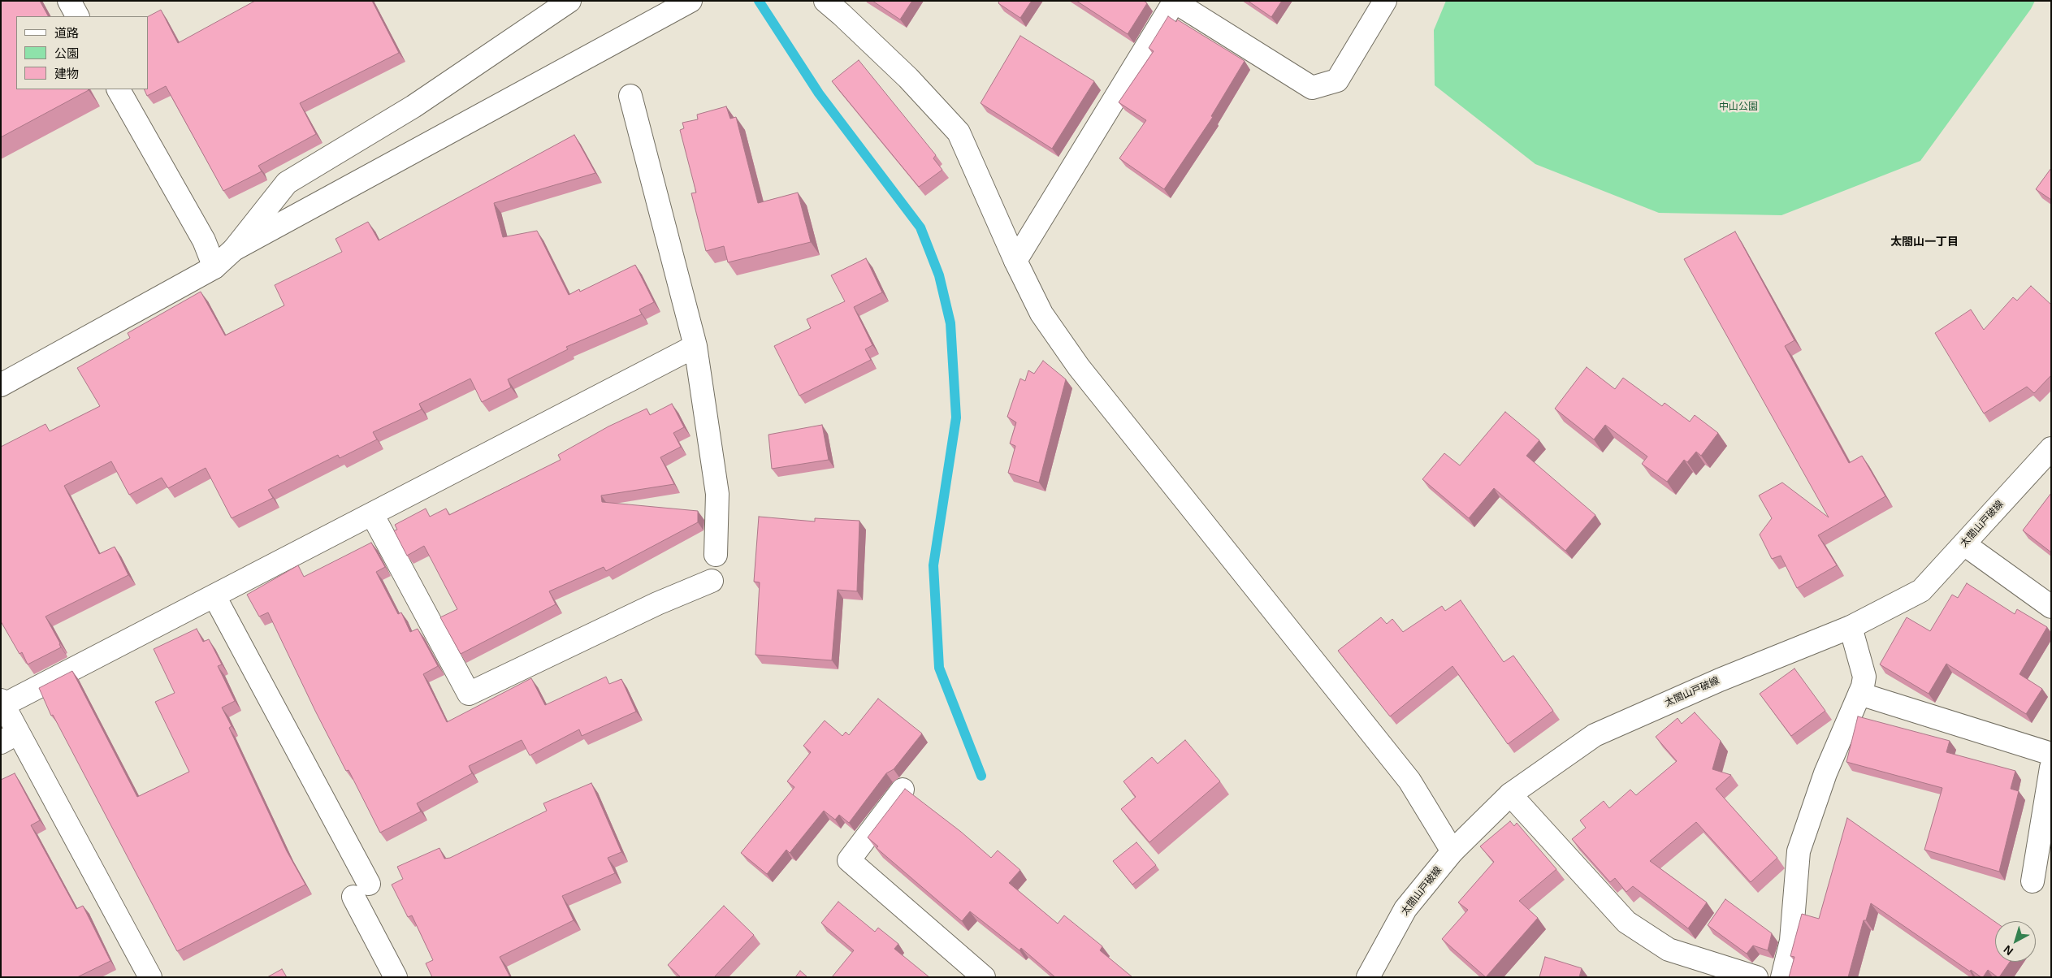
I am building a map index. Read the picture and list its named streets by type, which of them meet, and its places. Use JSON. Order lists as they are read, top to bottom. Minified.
{"streets":{"street":["太閤山戸破線"]},"districts":["太閤山一丁目"],"parks":["中山公園"],"legend":["道路","公園","建物"],"north":"bottom left"}
